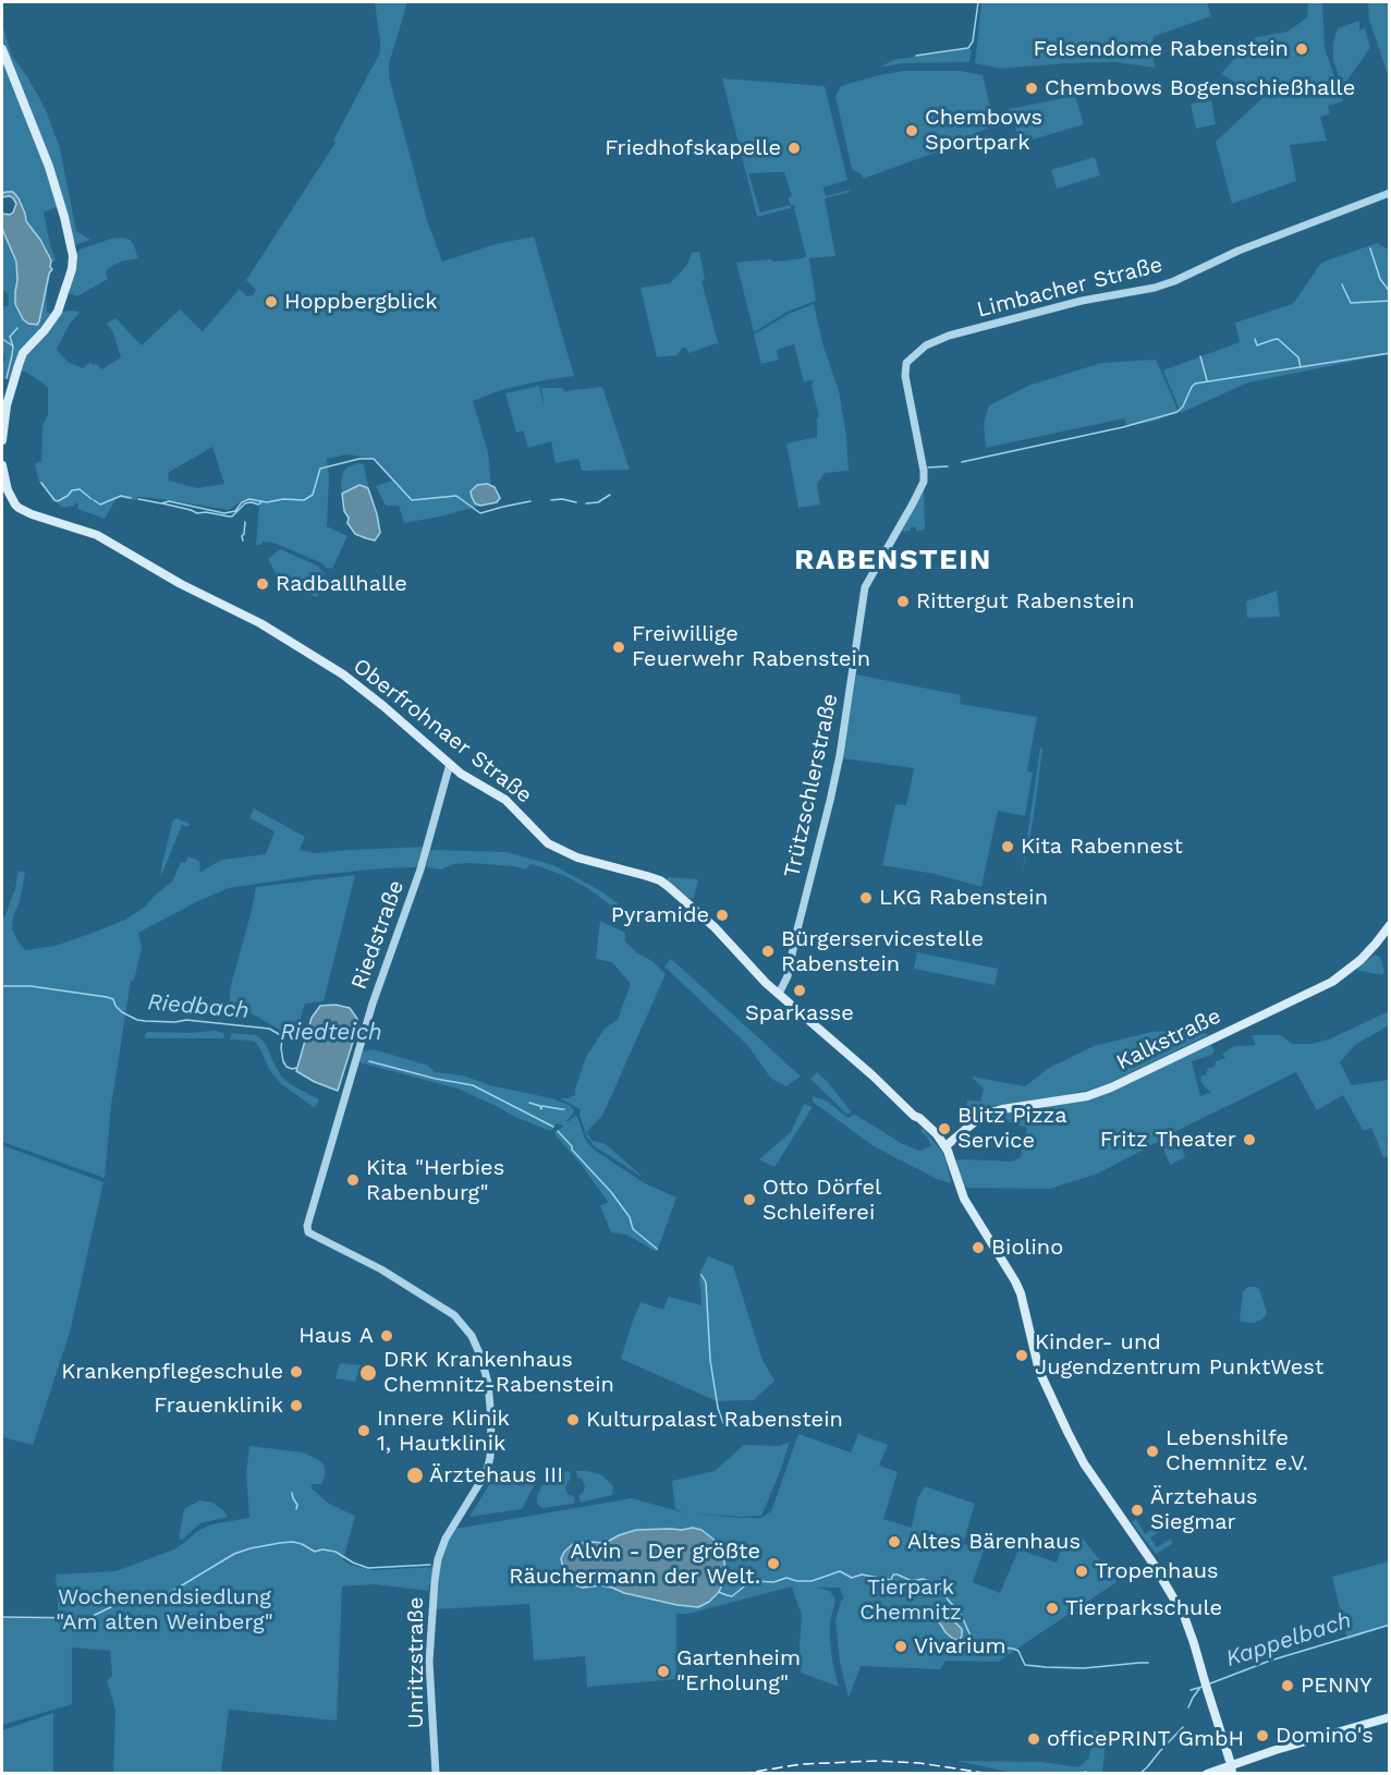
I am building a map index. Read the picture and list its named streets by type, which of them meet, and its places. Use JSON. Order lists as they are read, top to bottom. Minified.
{"streets":{"main road":["Oberfrohnaer Straße","Kalkstraße"],"street":["Limbacher Straße","Trützschlerstraße","Riedstraße","Unritzstraße"]},"crossings":[["Limbacher Straße","Trützschlerstraße"],["Oberfrohnaer Straße","Trützschlerstraße"],["Oberfrohnaer Straße","Riedstraße"],["Oberfrohnaer Straße","Kalkstraße"],["Riedstraße","Unritzstraße"]],"districts":["RABENSTEIN"],"water":["Riedbach","Riedteich","Kappelbach"],"parks":["Tierpark Chemnitz","Wochenendsiedlung \"Am alten Weinberg\""],"places":["Felsendome Rabenstein","Chembows Bogenschießhalle","Chembows Sportpark","Friedhofskapelle","Hoppbergblick","Radballhalle","Rittergut Rabenstein","Freiwillige Feuerwehr Rabenstein","Kita Rabennest","LKG Rabenstein","Pyramide","Bürgerservicestelle Rabenstein","Sparkasse","Blitz Pizza Service","Fritz Theater","Kita \"Herbies Rabenburg\"","Otto Dörfel Schleiferei","Biolino","Haus A","Kinder- und Jugendzentrum PunktWest","Krankenpflegeschule","DRK Krankenhaus Chemnitz-Rabenstein","Frauenklinik","Kulturpalast Rabenstein","Innere Klinik 1, Hautklinik","Lebenshilfe Chemnitz e.V.","Ärztehaus III","Ärztehaus Siegmar","Altes Bärenhaus","Alvin - Der größte Räuchermann der Welt.","Tropenhaus","Tierparkschule","Vivarium","Gartenheim \"Erholung\"","PENNY","Domino's","officePRINT GmbH"]}
